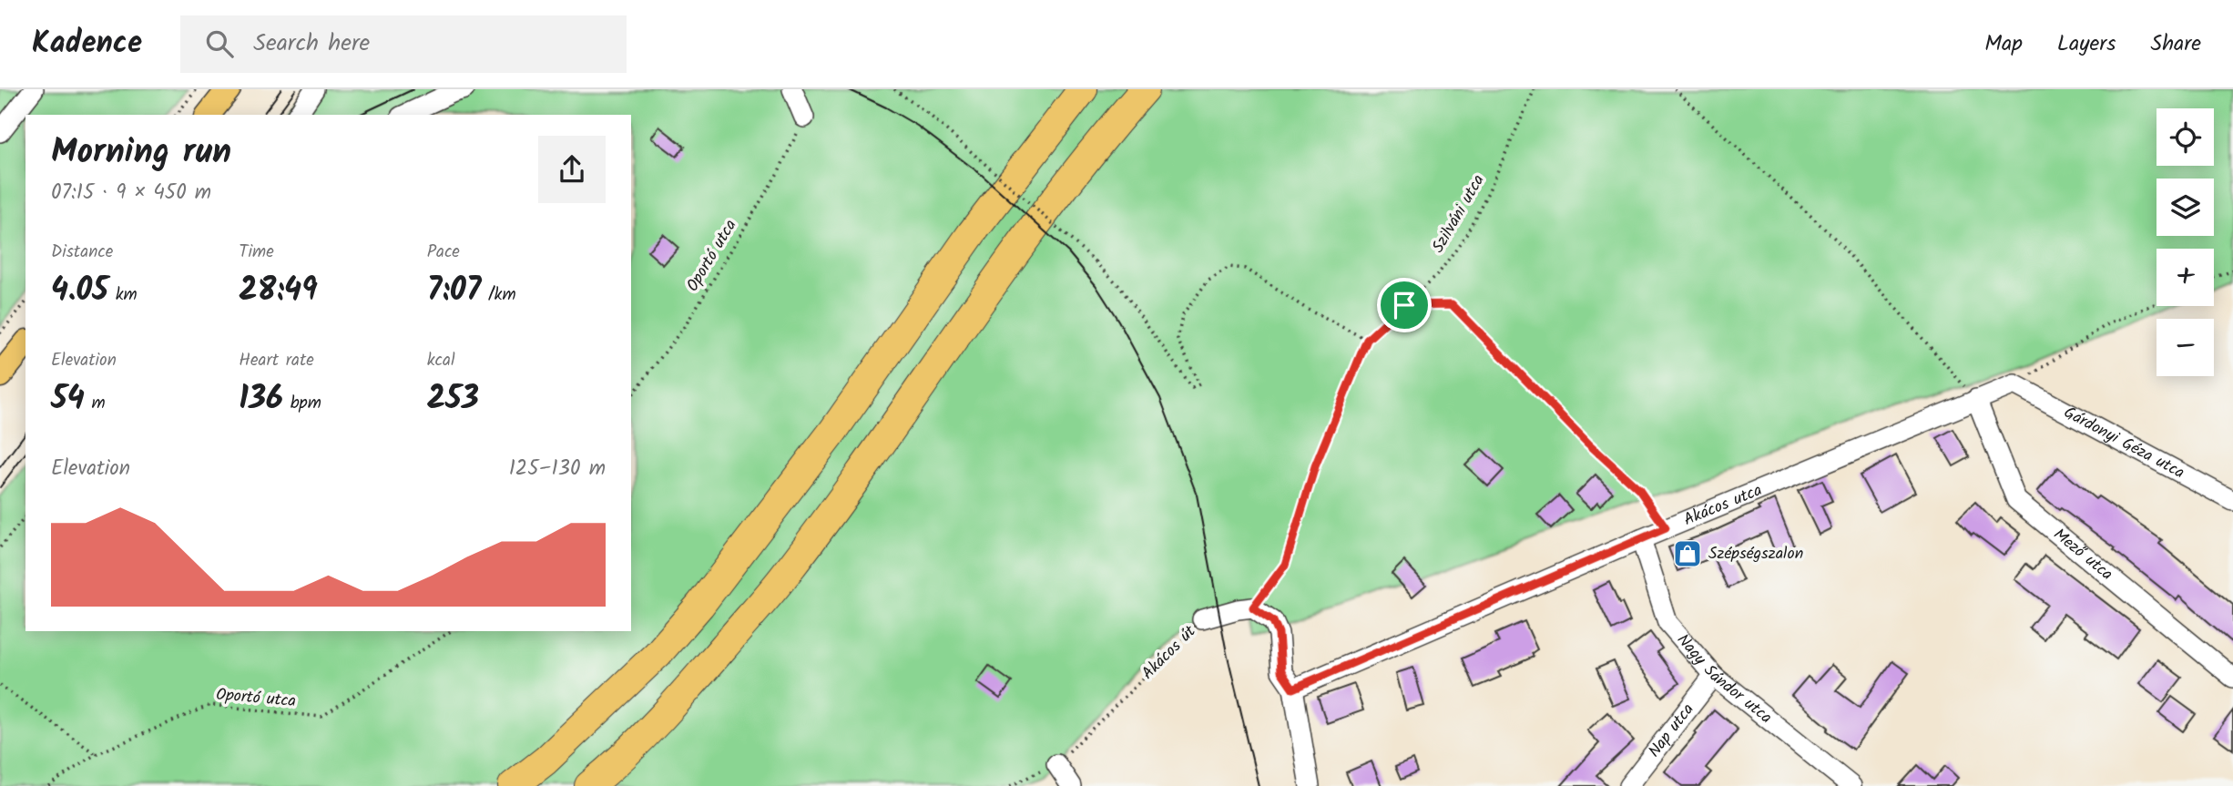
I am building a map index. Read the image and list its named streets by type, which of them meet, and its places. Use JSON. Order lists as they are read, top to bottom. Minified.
{"streets":{"street":["Gárdonyi Géza utca","Akácos utca","Mező utca","Akácos út","Nagy Sándor utca","Nap utca"],"path":["Szilváni utca","Oportó utca"]},"crossings":[["Szilváni utca","Akácos út"],["Gárdonyi Géza utca","Akácos utca"],["Akácos utca","Mező utca"],["Akácos utca","Nagy Sándor utca"],["Nagy Sándor utca","Nap utca"]],"places":{"shop":["Szépségszalon"]},"page":{"header":"Kadence","search":"Search here","nav":["Map","Layers","Share"],"map_buttons":["+","−"],"heading":["Morning run","07:15 · 9 × 450 m"],"stats":[["Distance","4.05 km"],["Time","28:49"],["Pace","7:07 /km"],["Elevation","54 m"],["Heart rate","136 bpm"],["kcal","253"]],"chart":["Elevation","125–130 m"]}}
